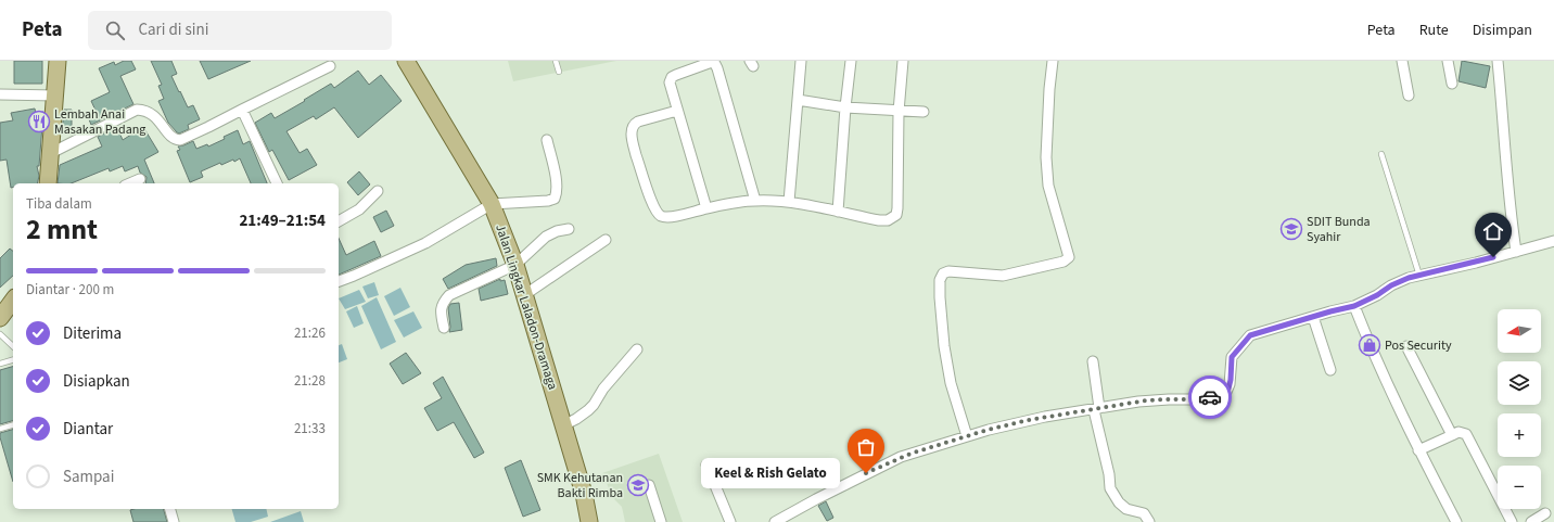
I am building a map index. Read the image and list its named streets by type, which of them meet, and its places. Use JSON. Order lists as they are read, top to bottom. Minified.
{"streets":{"main road":["Jalan Lingkar Laladon-Dramaga"]},"places":{"restaurant":["Lembah Anai Masakan Padang"],"school or university":["SDIT Bunda Syahir","SMK Kehutanan Bakti Rimba"],"shop":["Pos Security"],"other":["Keel & Rish Gelato"]},"north":"left","page":{"header":"Peta","search":"Cari di sini","nav":["Peta","Rute","Disimpan"],"heading":["2 mnt","Tiba dalam","21:49–21:54"],"bar":"Diantar · 200 m","map_buttons":["+","−"],"list":[["Diterima","21:26"],["Disiapkan","21:28"],["Diantar","21:33"],"Sampai"],"bubble":"Keel & Rish Gelato"}}
